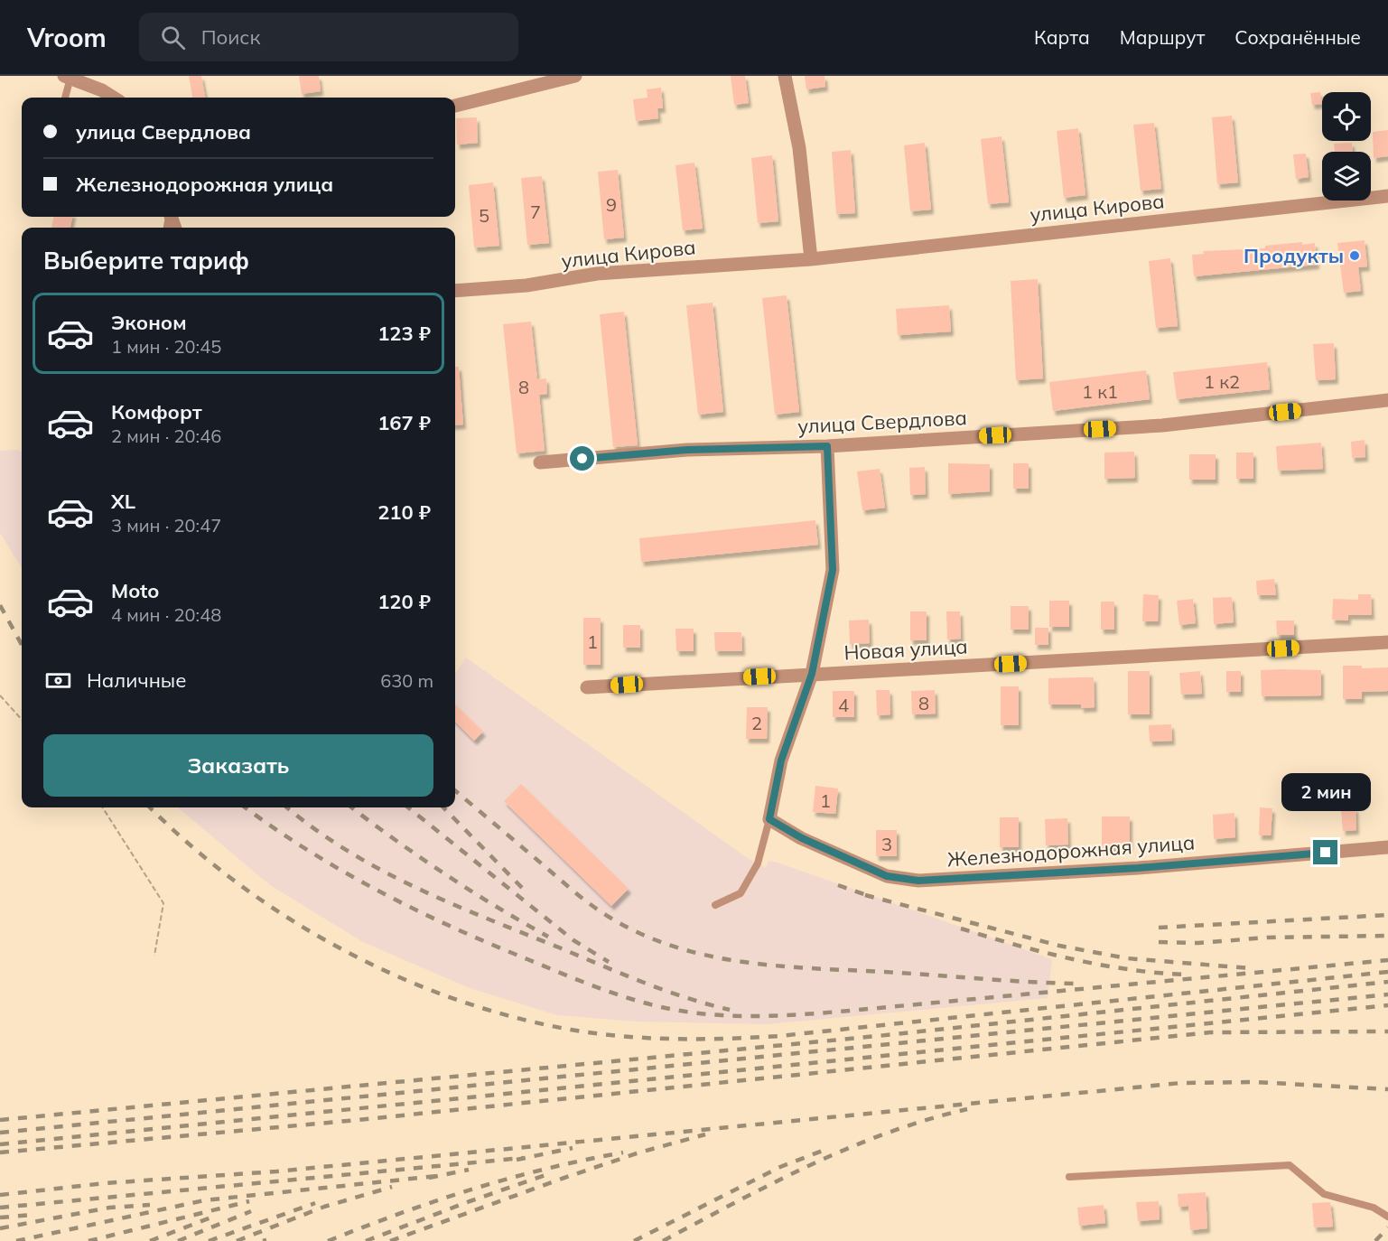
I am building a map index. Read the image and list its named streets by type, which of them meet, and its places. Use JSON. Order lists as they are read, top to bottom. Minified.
{"streets":{"street":["улица Кирова","улица Свердлова","Новая улица","Железнодорожная улица"]},"places":["Продукты"],"house_numbers":["9","7","5","1 к2","8","1 к1","1","8","4","2","1","3"],"page":{"header":"Vroom","search":"Поиск","nav":["Карта","Маршрут","Сохранённые"],"banner":["улица Свердлова","Железнодорожная улица"],"heading":"Выберите тариф","list":[{"name":"Эконом","note":"1 мин · 20:45","value":"123 ₽"},{"name":"Комфорт","note":"2 мин · 20:46","value":"167 ₽"},{"name":"XL","note":"3 мин · 20:47","value":"210 ₽"},{"name":"Moto","note":"4 мин · 20:48","value":"120 ₽"}],"pay":["Наличные","630 m"],"buttons":"Заказать","bubble":"2 мин"}}
